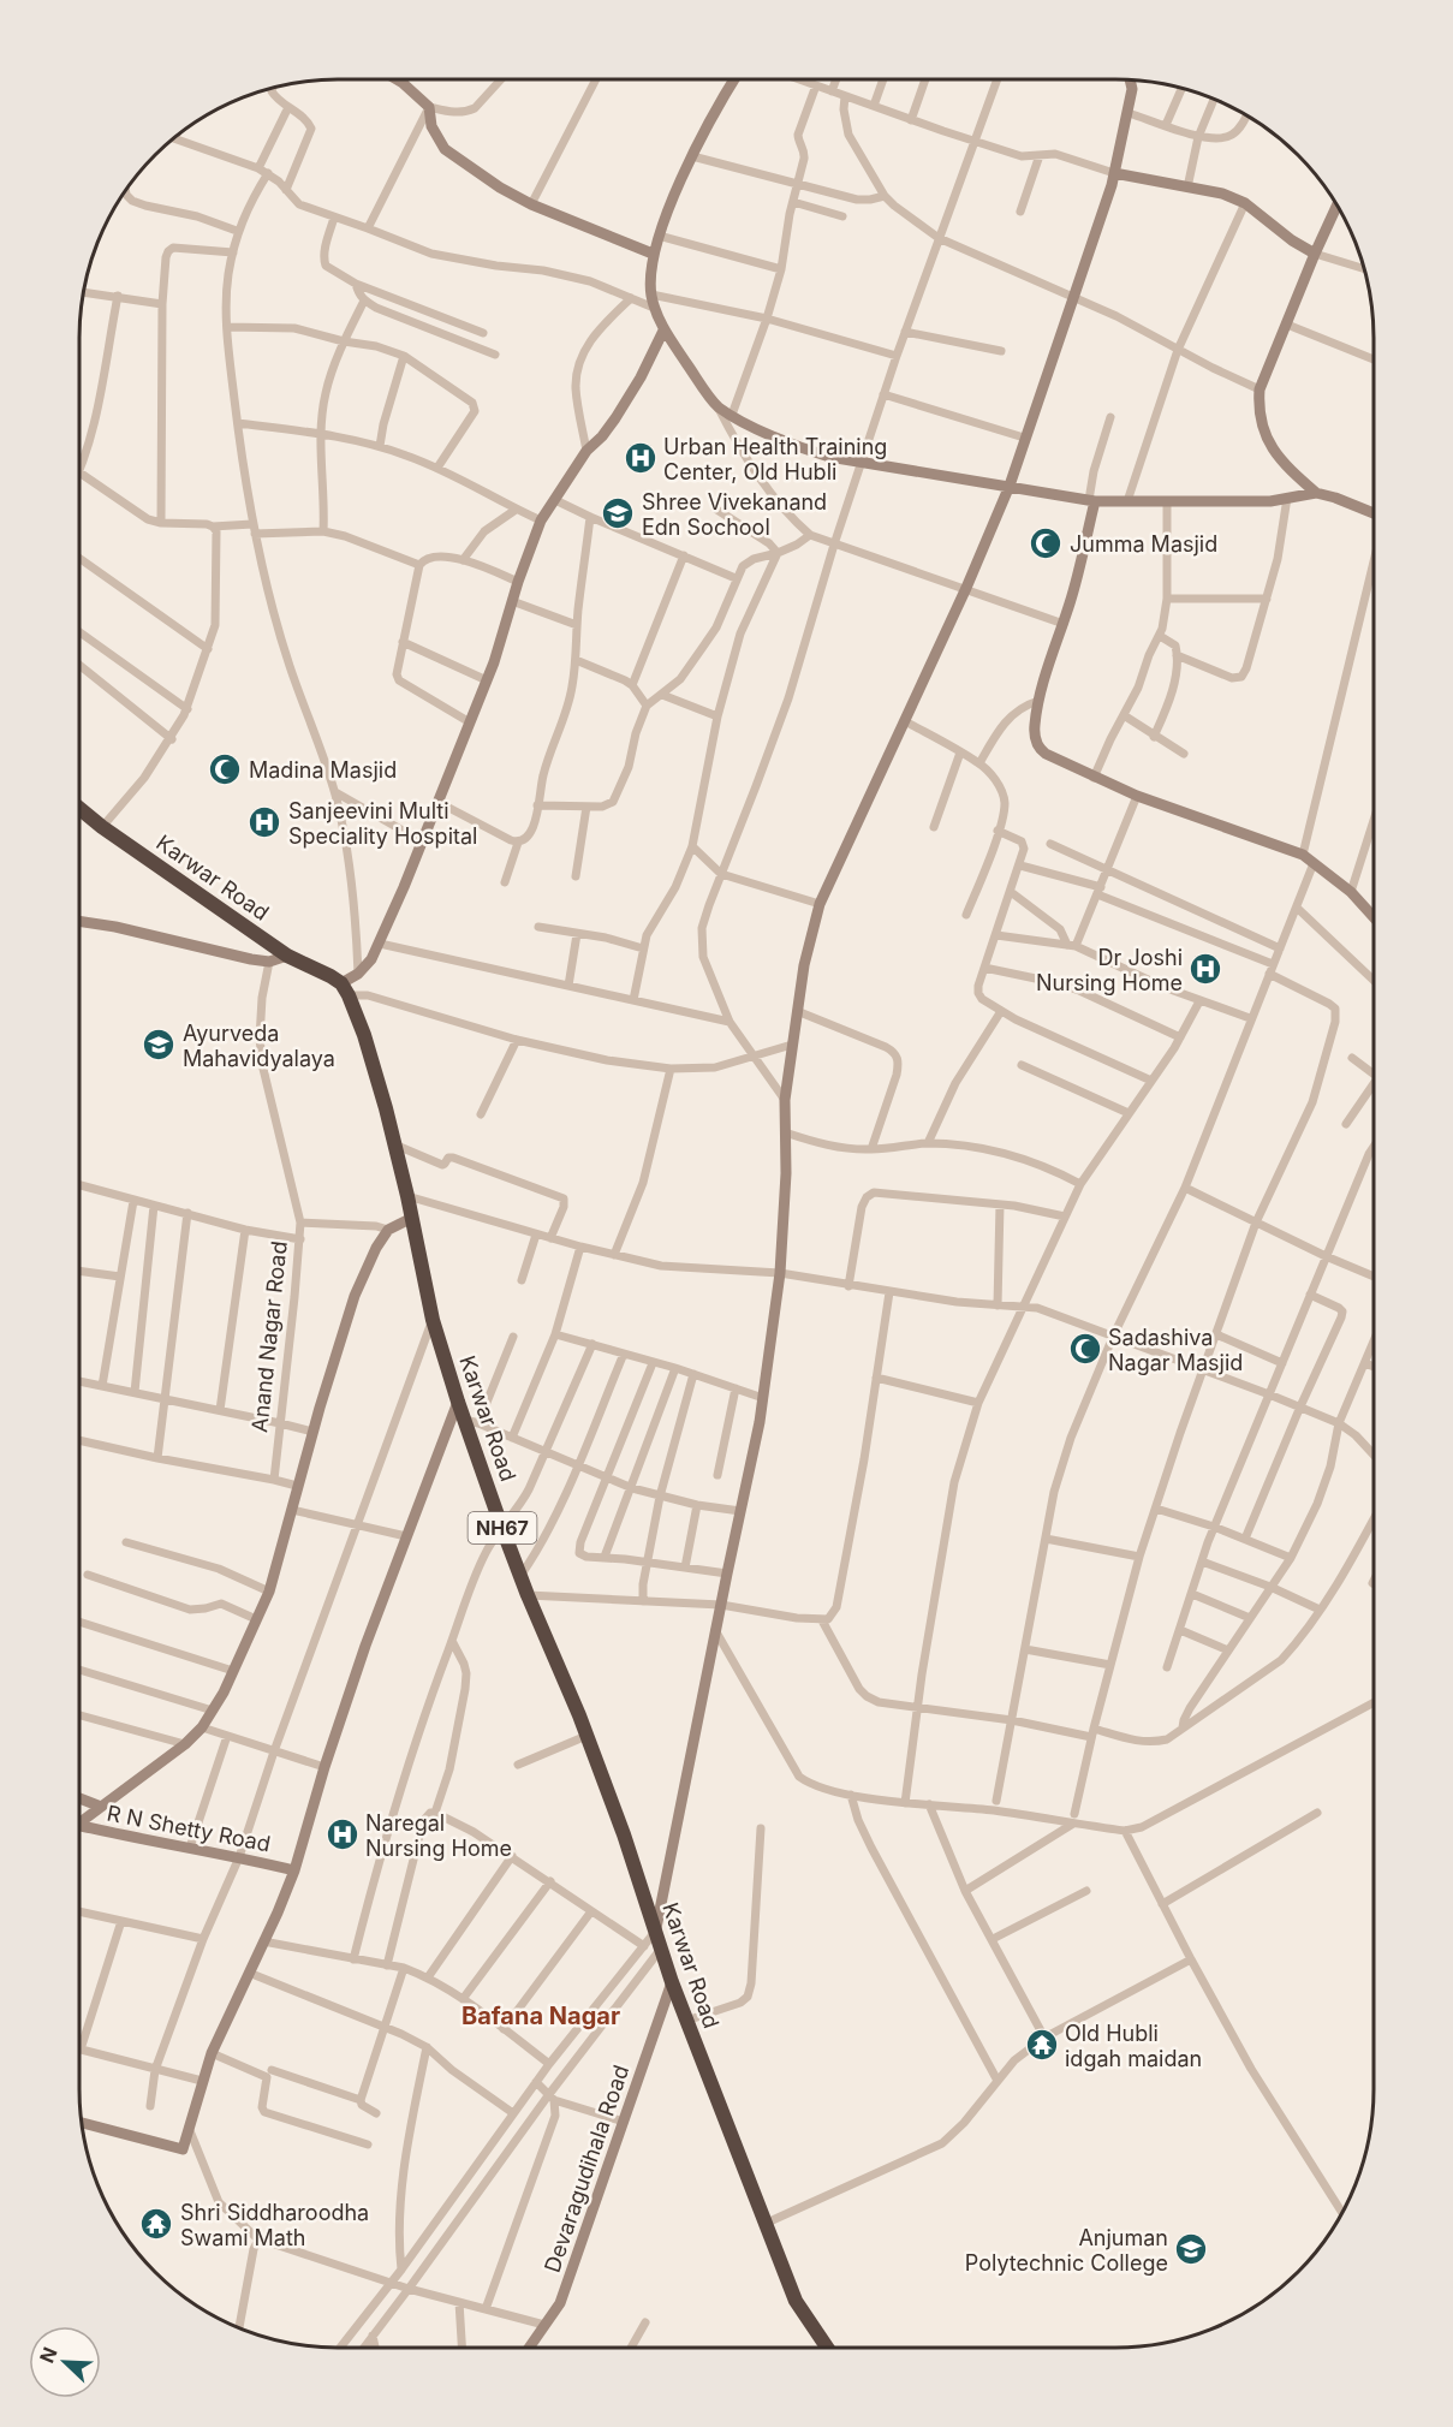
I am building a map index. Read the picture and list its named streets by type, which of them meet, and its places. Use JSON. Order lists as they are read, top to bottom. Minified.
{"streets":{"highway":["Karwar Road","NH67"],"street":["Anand Nagar Road","R N Shetty Road","Devaragudihala Road"]},"crossings":[["Karwar Road","Devaragudihala Road"]],"districts":["Bafana Nagar"],"places":{"hospital":["Urban Health Training Center, Old Hubli","Sanjeevini Multi Speciality Hospital","Dr Joshi Nursing Home","Naregal Nursing Home"],"school or university":["Shree Vivekanand Edn Sochool","Ayurveda Mahavidyalaya","Anjuman Polytechnic College"],"mosque":["Jumma Masjid","Madina Masjid","Sadashiva Nagar Masjid"],"temple":["Old Hubli idgah maidan","Shri Siddharoodha Swami Math"]},"north":"top left"}
